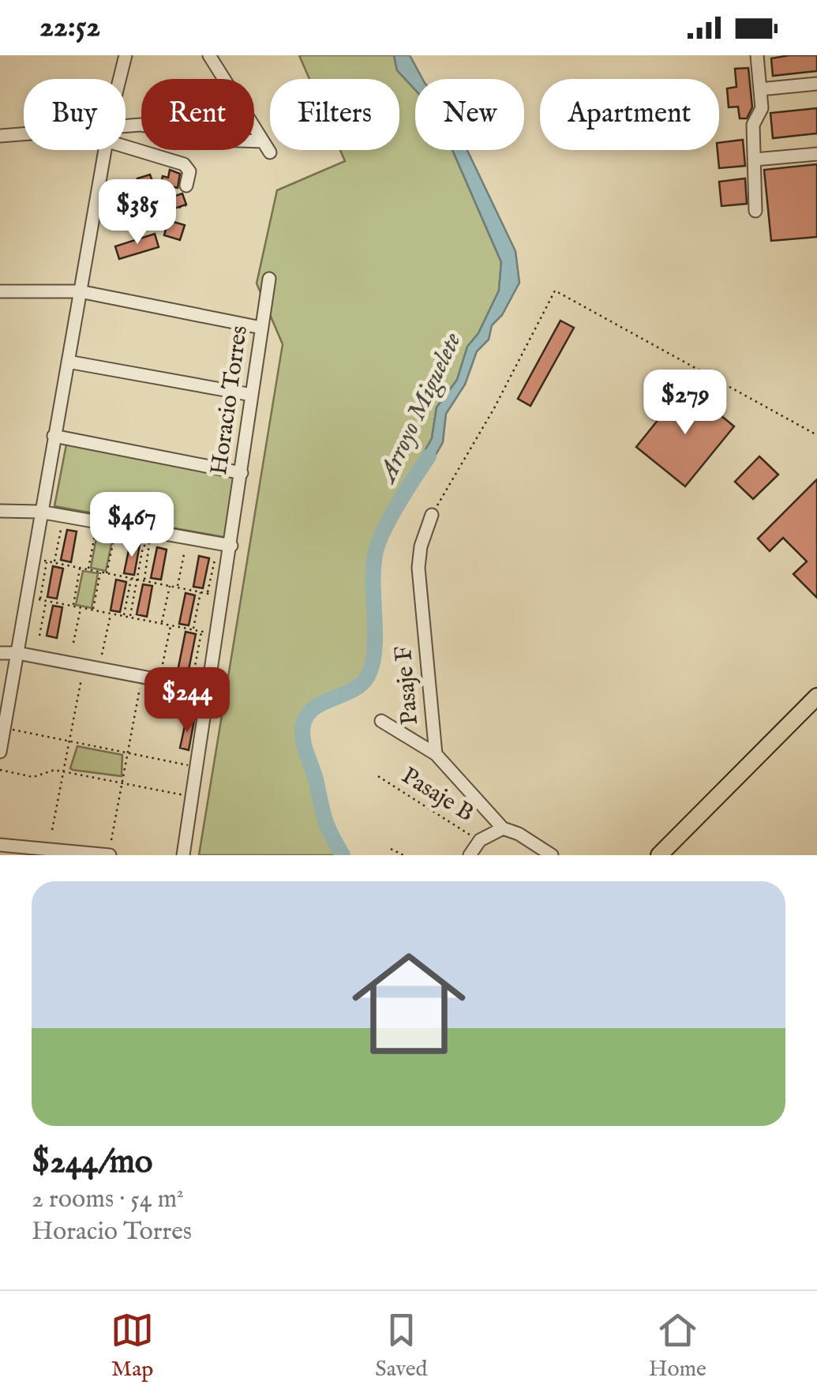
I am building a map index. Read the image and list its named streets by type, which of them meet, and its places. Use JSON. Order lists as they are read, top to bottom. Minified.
{"streets":{"street":["Horacio Torres","Pasaje F"],"path":["Pasaje B"]},"water":["Arroyo Miguelete"],"page":{"status":"22:52","chip":["Buy","Rent","Filters","New","Apartment"],"price":["$385","$279","$467","$244"],"list":[{"name":"$244/mo","note":"2 rooms · 54 m² · Horacio Torres"}],"tabs":["Map","Saved","Home"]}}
